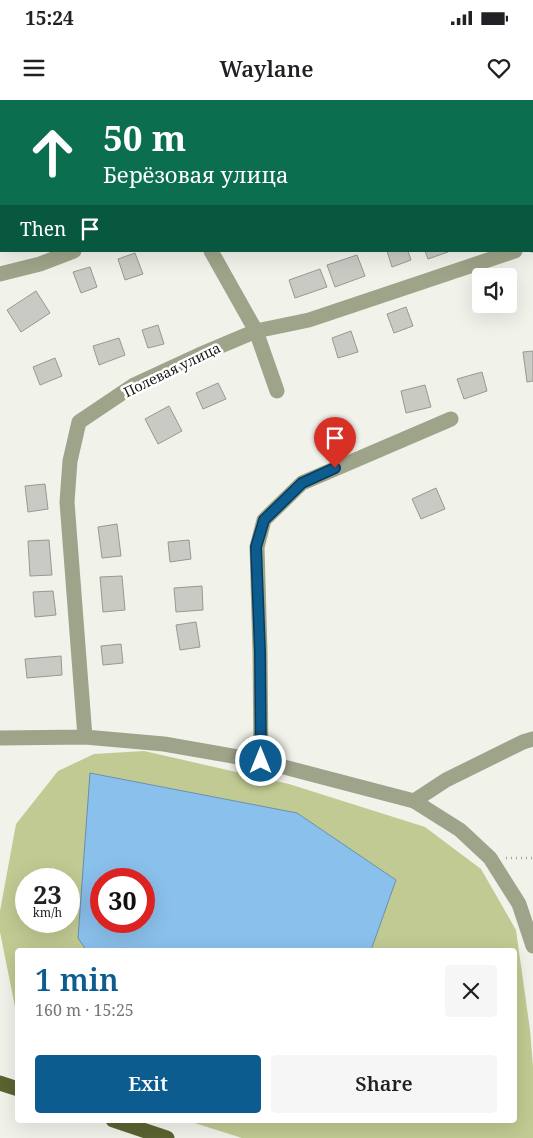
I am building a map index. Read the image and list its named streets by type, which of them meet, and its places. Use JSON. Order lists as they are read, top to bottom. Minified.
{"streets":{"street":["Полевая улица"]},"page":{"status":"15:24","header":"Waylane","turn":["50 m","Берёзовая улица"],"then":"Then","speed":"23 km/h","limit":"30","heading":["1 min","160 m · 15:25"],"buttons":["Exit","Share"]}}
